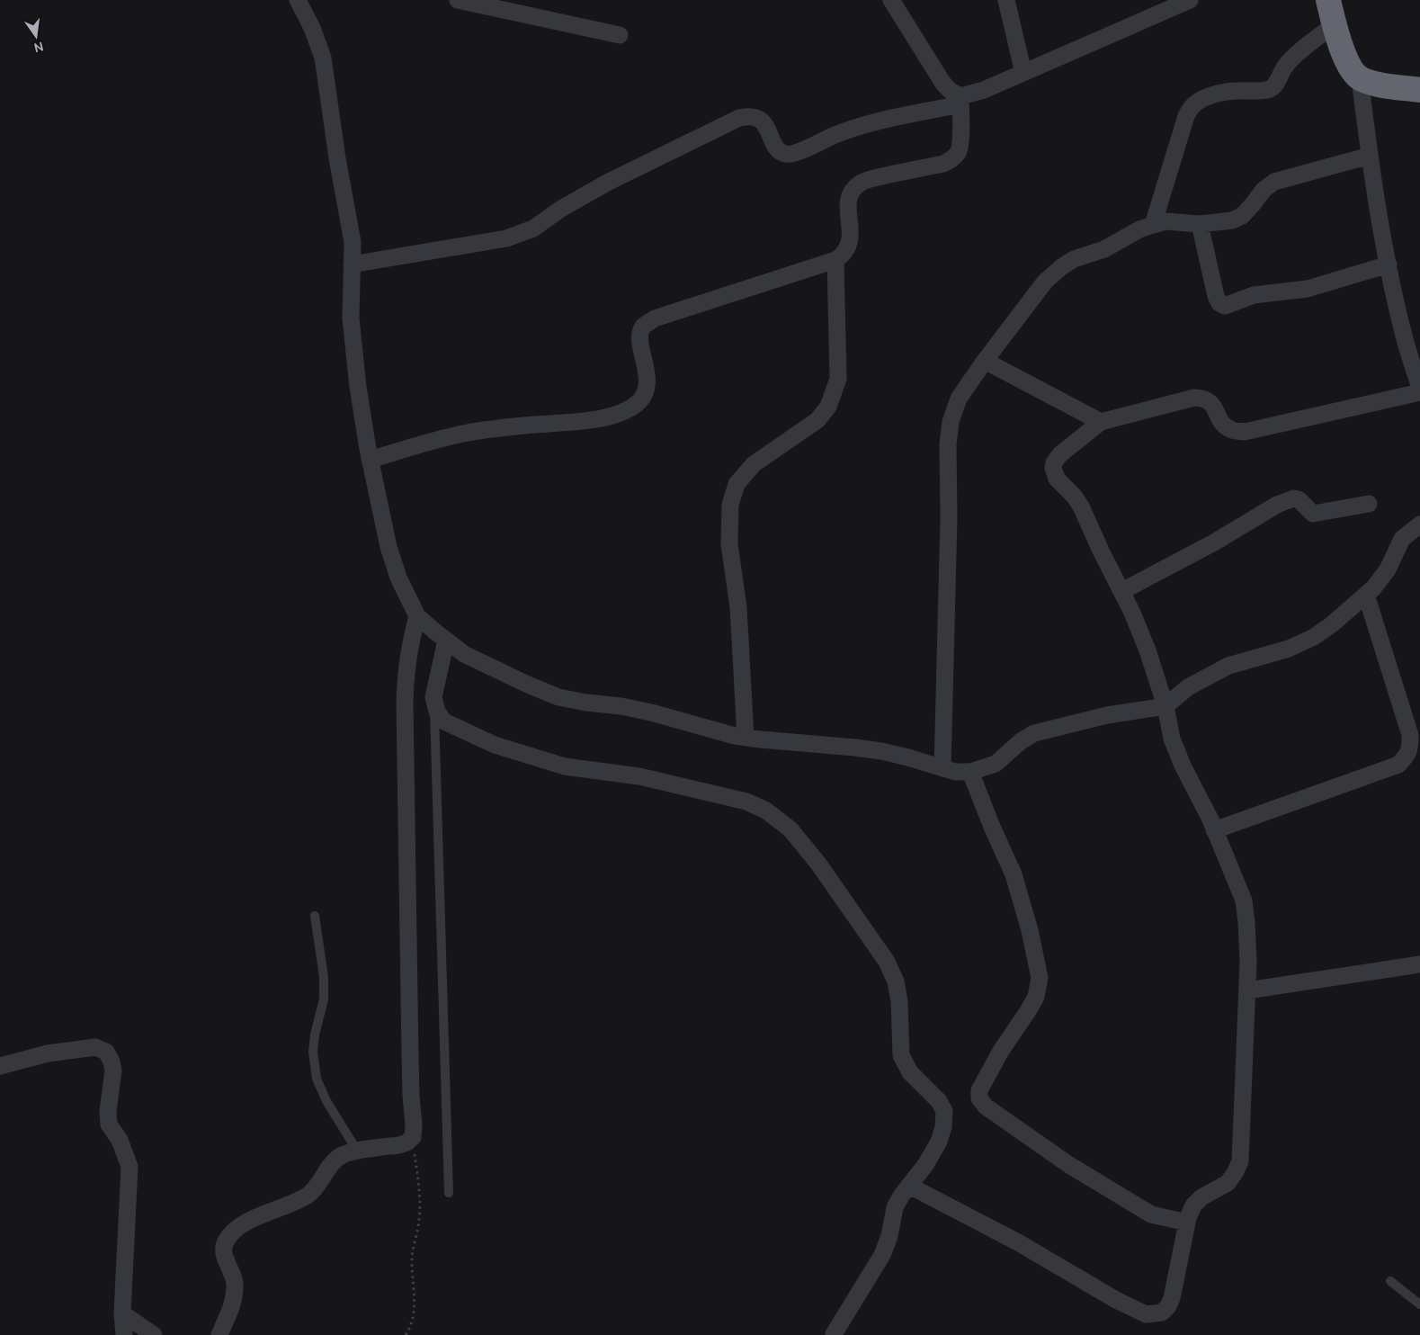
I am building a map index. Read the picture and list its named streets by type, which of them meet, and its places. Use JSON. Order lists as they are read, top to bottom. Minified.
{"north":"bottom"}
